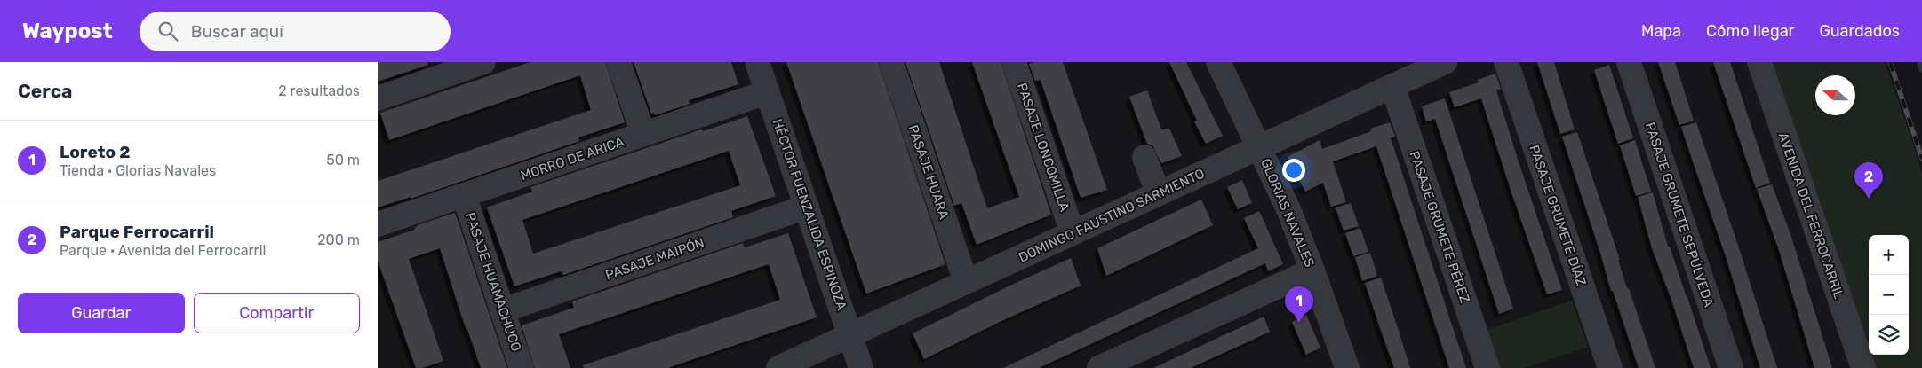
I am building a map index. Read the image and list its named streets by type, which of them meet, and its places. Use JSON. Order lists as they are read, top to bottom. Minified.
{"streets":{"street":["PASAJE LONCOMILLA","MORRO DE ARICA","PASAJE HUARA","GLORIAS NAVALES","HÉCTOR FUENZALIDA ESPINOZA","PASAJE GRUMETE SEPÚLVEDA","DOMINGO FAUSTINO SARMIENTO","PASAJE GRUMETE DÍAZ","AVENIDA DEL FERROCARRIL","PASAJE GRUMETE PÉREZ","PASAJE MAIPÓN","PASAJE HUAMACHUCO"]},"crossings":[["PASAJE LONCOMILLA","DOMINGO FAUSTINO SARMIENTO"],["MORRO DE ARICA","HÉCTOR FUENZALIDA ESPINOZA"],["MORRO DE ARICA","PASAJE HUAMACHUCO"],["PASAJE HUARA","DOMINGO FAUSTINO SARMIENTO"],["GLORIAS NAVALES","DOMINGO FAUSTINO SARMIENTO"],["HÉCTOR FUENZALIDA ESPINOZA","DOMINGO FAUSTINO SARMIENTO"],["HÉCTOR FUENZALIDA ESPINOZA","PASAJE MAIPÓN"],["DOMINGO FAUSTINO SARMIENTO","PASAJE GRUMETE PÉREZ"],["PASAJE MAIPÓN","PASAJE HUAMACHUCO"]],"north":"left","page":{"header":"Waypost","search":"Buscar aquí","nav":["Mapa","Cómo llegar","Guardados"],"heading":["Cerca","2 resultados"],"list":[{"mark":"1","name":"Loreto 2","note":"Tienda · Glorias Navales","value":"50 m"},{"mark":"2","name":"Parque Ferrocarril","note":"Parque · Avenida del Ferrocarril","value":"200 m"}],"pins":["2","1"],"map_buttons":["+","−"],"buttons":["Guardar","Compartir"]}}
